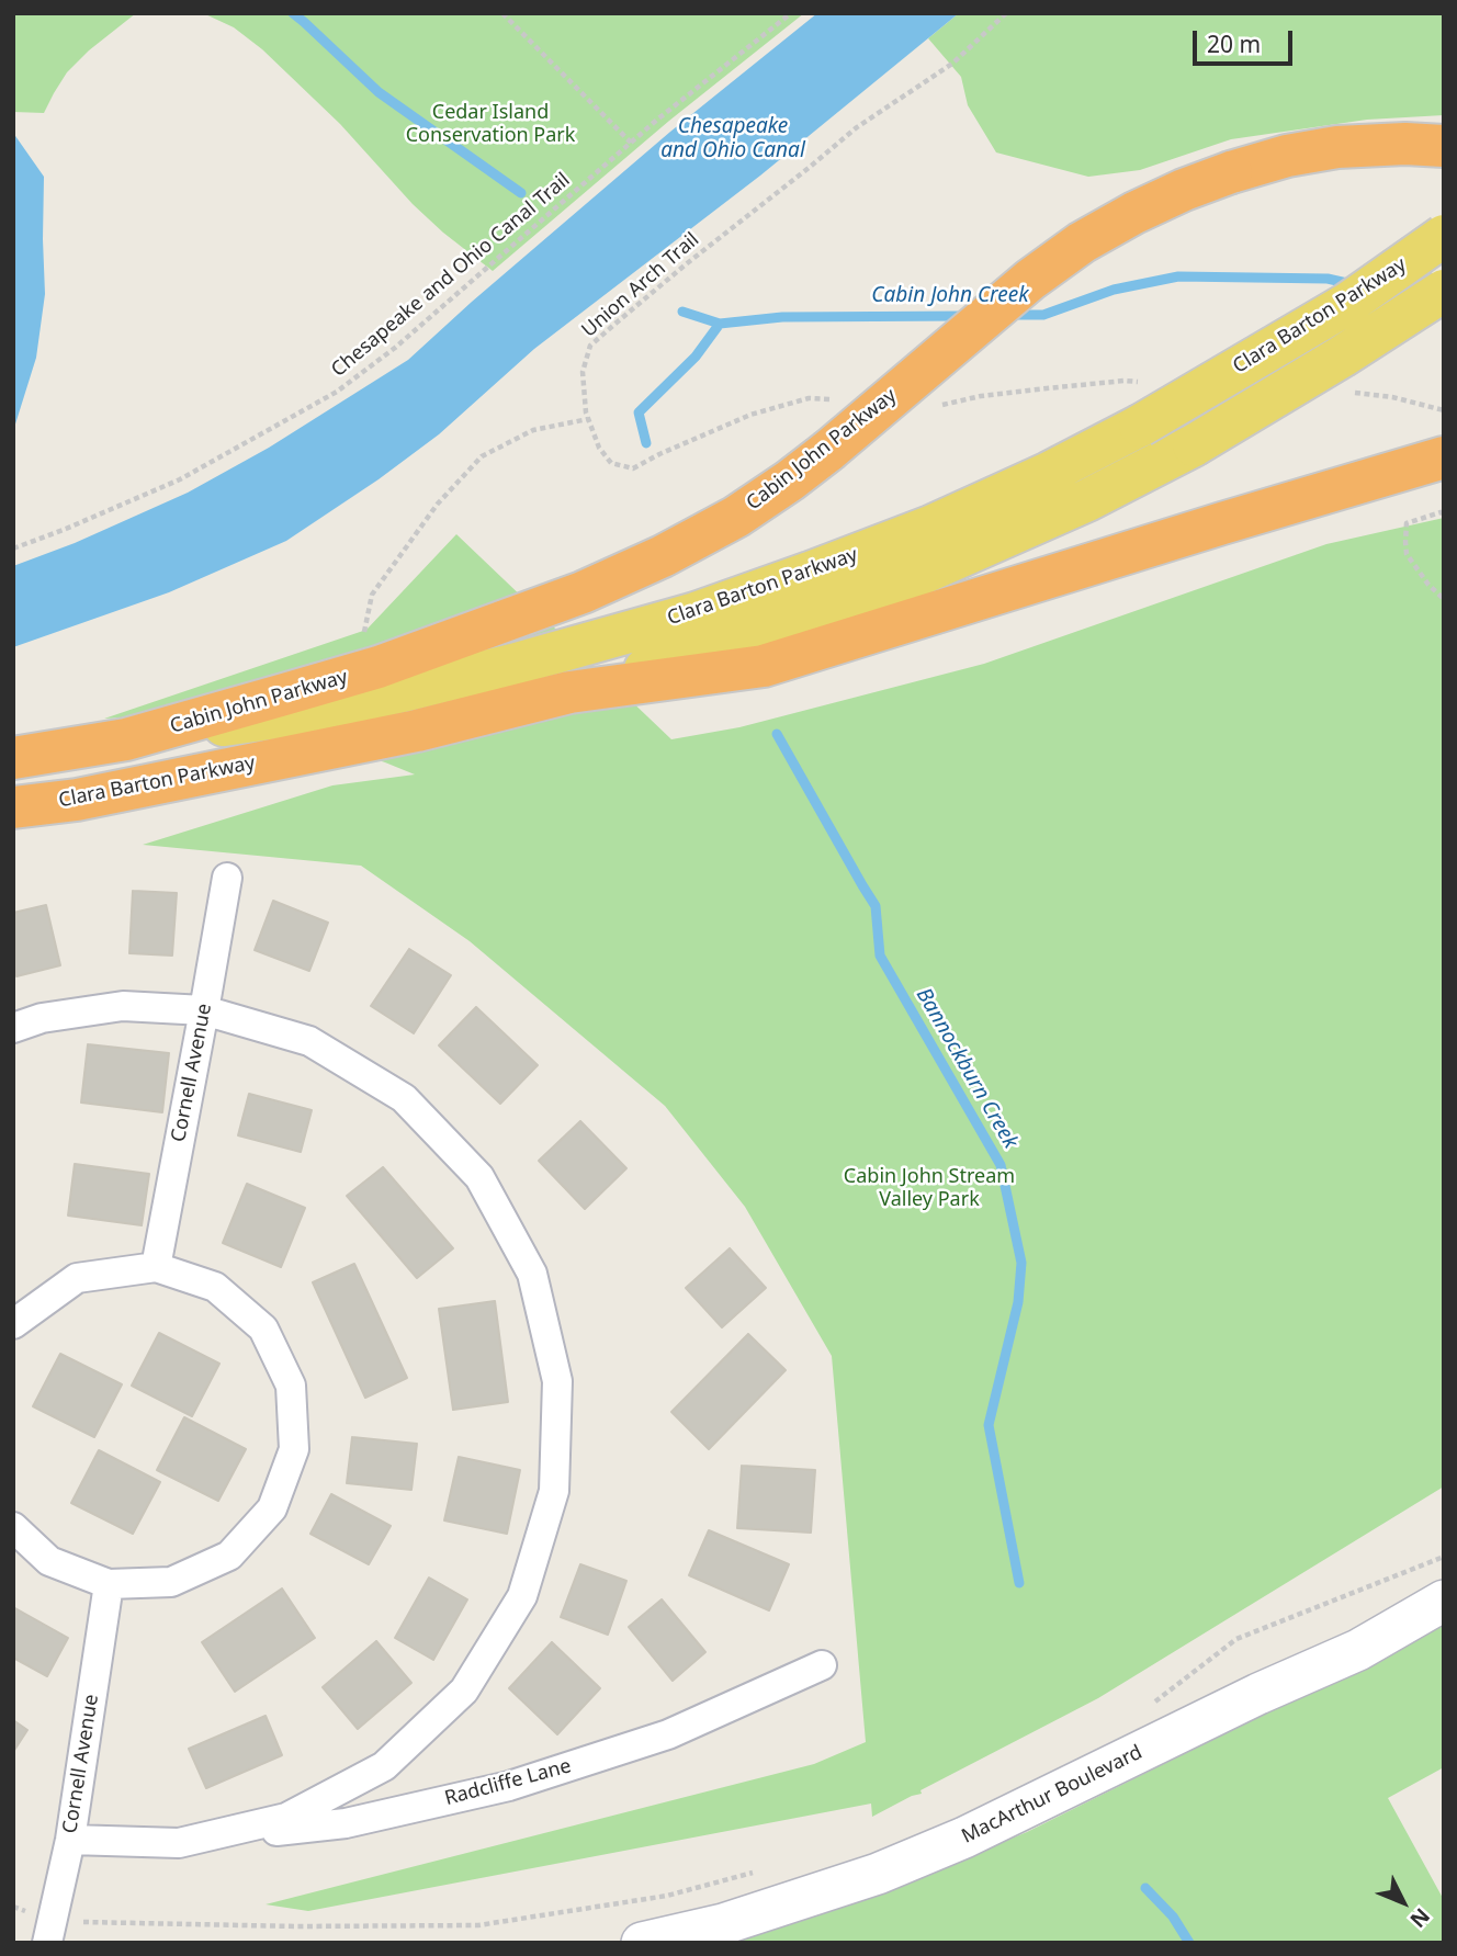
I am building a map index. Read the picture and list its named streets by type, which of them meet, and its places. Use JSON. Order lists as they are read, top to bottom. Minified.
{"streets":{"highway":["Clara Barton Parkway","Cabin John Parkway"],"main road":["MacArthur Boulevard"],"street":["Cornell Avenue","Radcliffe Lane"],"path":["Chesapeake and Ohio Canal Trail","Union Arch Trail"]},"crossings":[["Clara Barton Parkway","Cabin John Parkway"]],"water":["Chesapeake and Ohio Canal","Cabin John Creek","Bannockburn Creek"],"parks":["Cedar Island Conservation Park","Cabin John Stream Valley Park"],"scale_bar":"20 m","north":"bottom right"}
